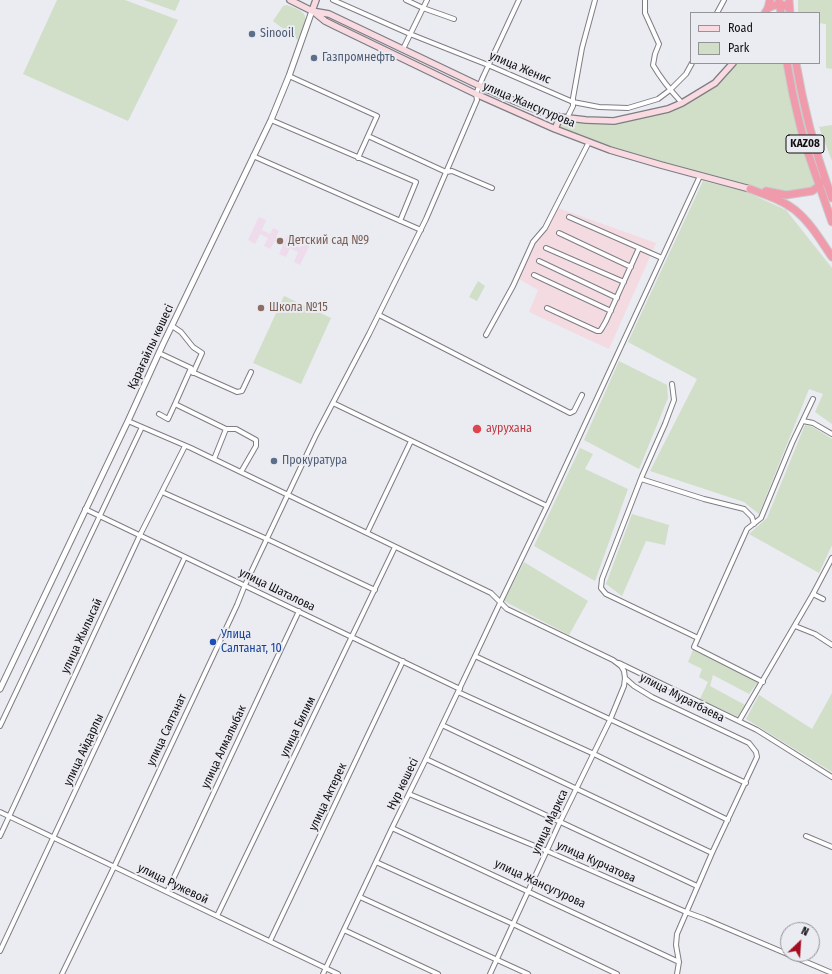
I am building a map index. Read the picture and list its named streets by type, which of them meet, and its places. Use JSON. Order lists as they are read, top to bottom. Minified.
{"streets":{"highway":["KAZ08"],"main road":["улица Жансугурова"],"street":["улица Женис","Қарағайлы көшесі","улица Шаталова","улица Жылысай","улица Муратбаева","улица Билим","улица Салтанат","улица Алмалыбак","улица Айдарлы","Нұр көшесі","улица Актерек","улица Маркса","улица Курчатова","улица Ружевой"]},"crossings":[["улица Женис","улица Салтанат"],["улица Жансугурова","Қарағайлы көшесі"],["улица Жансугурова","улица Салтанат"],["улица Жансугурова","Нұр көшесі"],["улица Жансугурова","улица Маркса"],["Қарағайлы көшесі","улица Шаталова"],["Қарағайлы көшесі","улица Муратбаева"],["улица Шаталова","улица Жылысай"],["улица Шаталова","улица Билим"],["улица Шаталова","улица Салтанат"],["улица Шаталова","улица Алмалыбак"],["улица Шаталова","улица Айдарлы"],["улица Шаталова","Нұр көшесі"],["улица Шаталова","улица Актерек"],["улица Шаталова","улица Маркса"],["улица Жылысай","улица Муратбаева"],["улица Жылысай","улица Ружевой"],["улица Муратбаева","улица Билим"],["улица Муратбаева","улица Салтанат"],["улица Муратбаева","Нұр көшесі"],["улица Муратбаева","улица Маркса"],["улица Билим","улица Ружевой"],["улица Салтанат","улица Ружевой"],["улица Алмалыбак","улица Ружевой"],["улица Айдарлы","улица Ружевой"],["Нұр көшесі","улица Курчатова"],["Нұр көшесі","улица Ружевой"],["улица Актерек","улица Ружевой"],["улица Маркса","улица Курчатова"]],"places":["Sinooil","Газпромнефть","Детский сад №9","Школа №15","аурухана","Прокуратура","Улица Салтанат, 10"],"legend":["Road","Park"],"north":"top right"}
